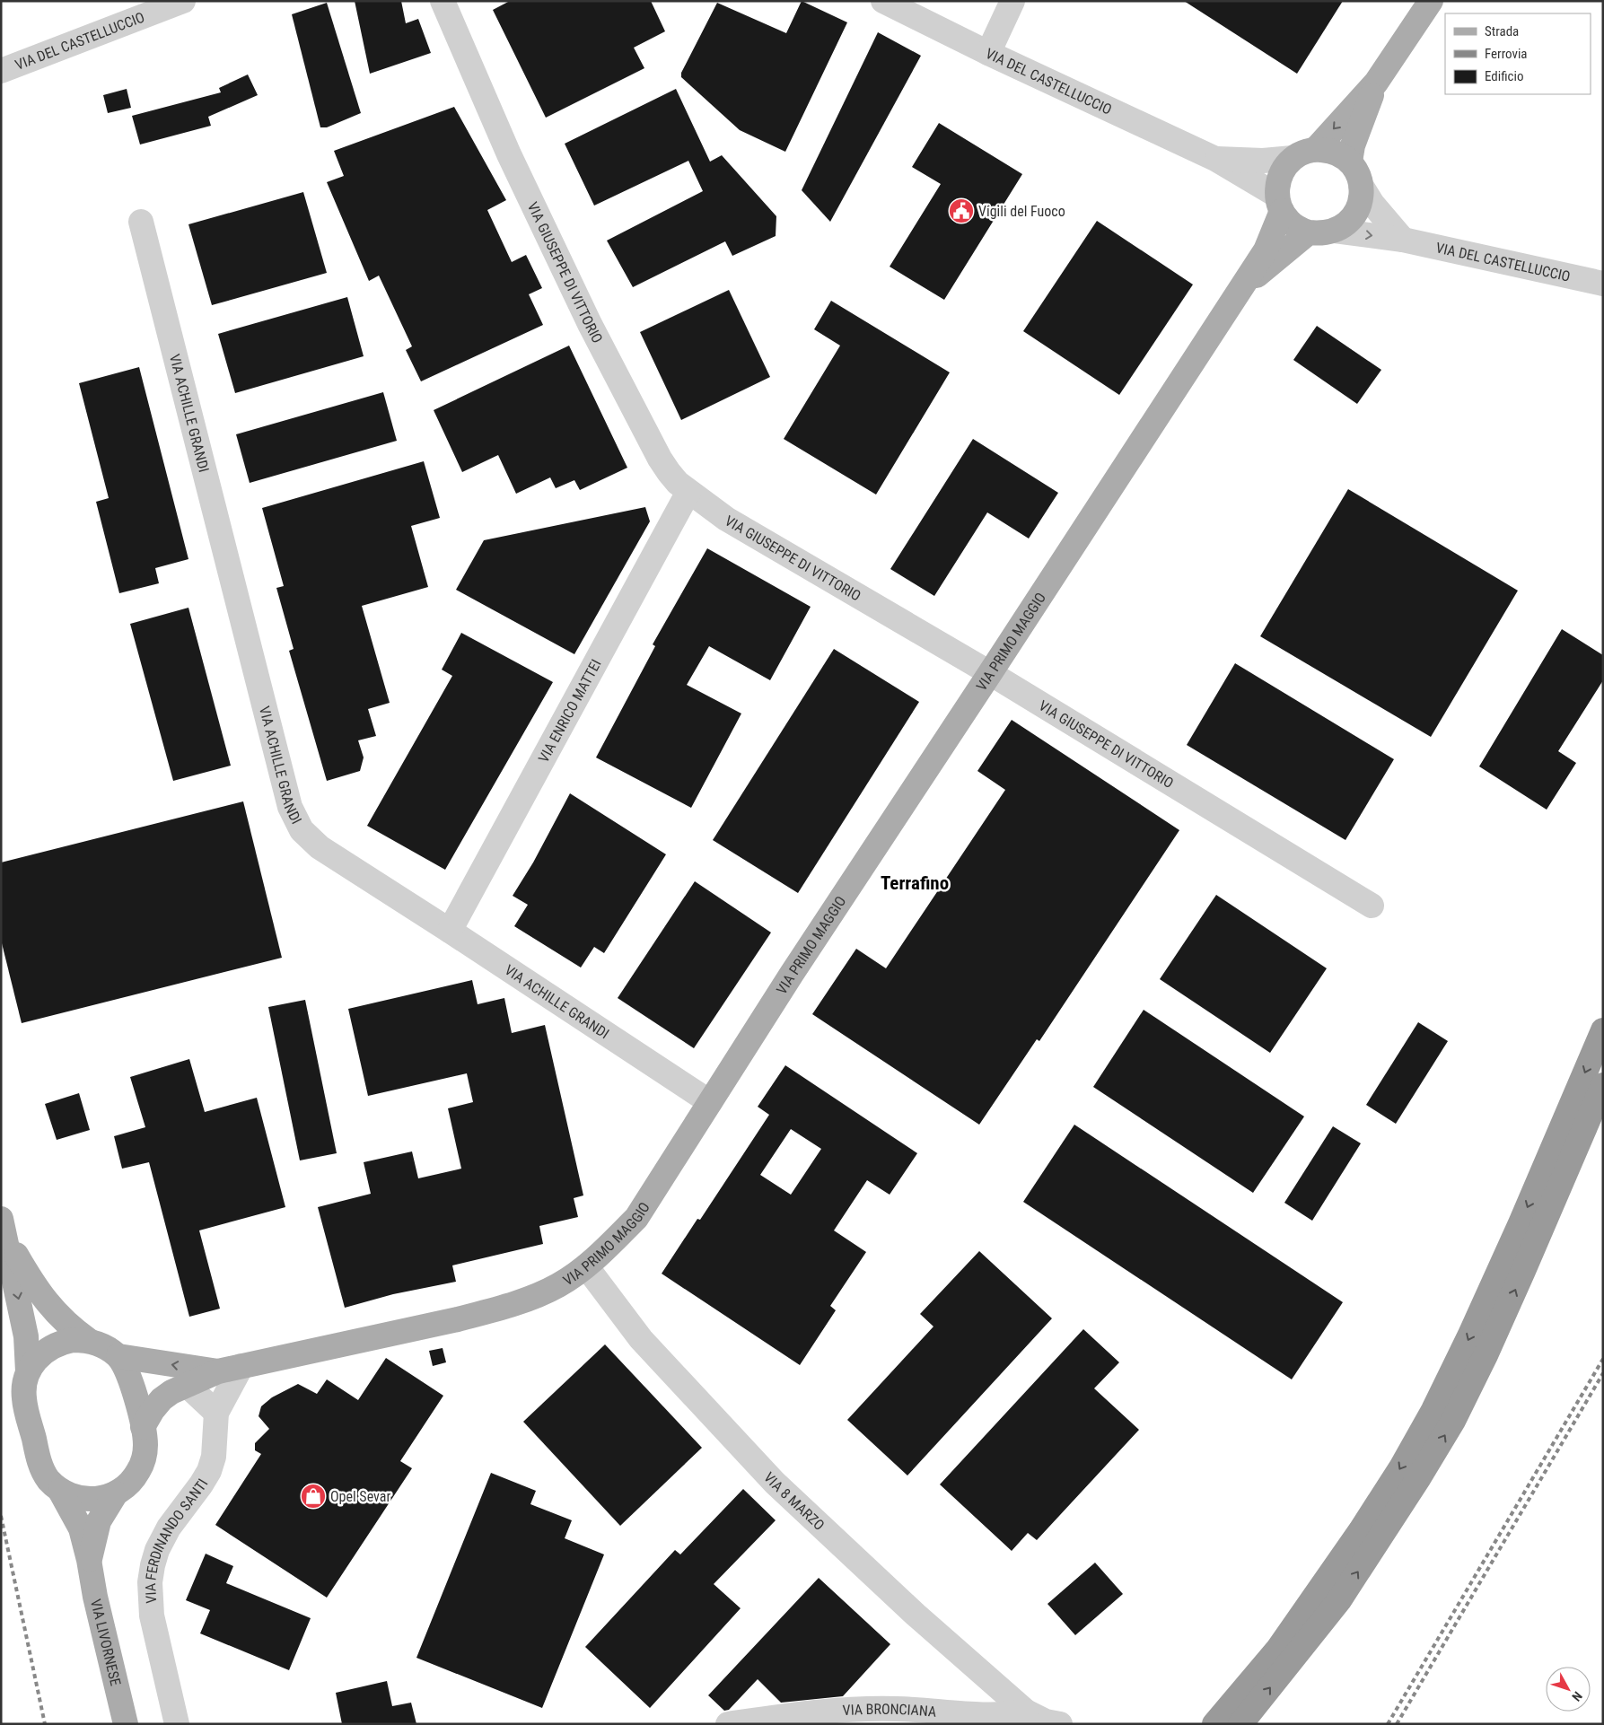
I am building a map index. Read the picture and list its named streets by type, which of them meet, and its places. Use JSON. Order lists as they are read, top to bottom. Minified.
{"streets":{"main road":["VIA PRIMO MAGGIO","VIA LIVORNESE"],"street":["VIA DEL CASTELLUCCIO","VIA GIUSEPPE DI VITTORIO","VIA ACHILLE GRANDI","VIA ENRICO MATTEI","VIA 8 MARZO","VIA FERDINANDO SANTI","VIA BRONCIANA"]},"crossings":[["VIA DEL CASTELLUCCIO","VIA PRIMO MAGGIO"],["VIA GIUSEPPE DI VITTORIO","VIA PRIMO MAGGIO"],["VIA GIUSEPPE DI VITTORIO","VIA ENRICO MATTEI"],["VIA ACHILLE GRANDI","VIA PRIMO MAGGIO"],["VIA ACHILLE GRANDI","VIA ENRICO MATTEI"],["VIA PRIMO MAGGIO","VIA 8 MARZO"],["VIA PRIMO MAGGIO","VIA LIVORNESE"],["VIA 8 MARZO","VIA BRONCIANA"]],"districts":["Terrafino"],"places":{"public building":["Vigili del Fuoco"],"shop":["Opel Sevar"]},"legend":["Strada","Ferrovia","Edificio"],"north":"bottom right"}
